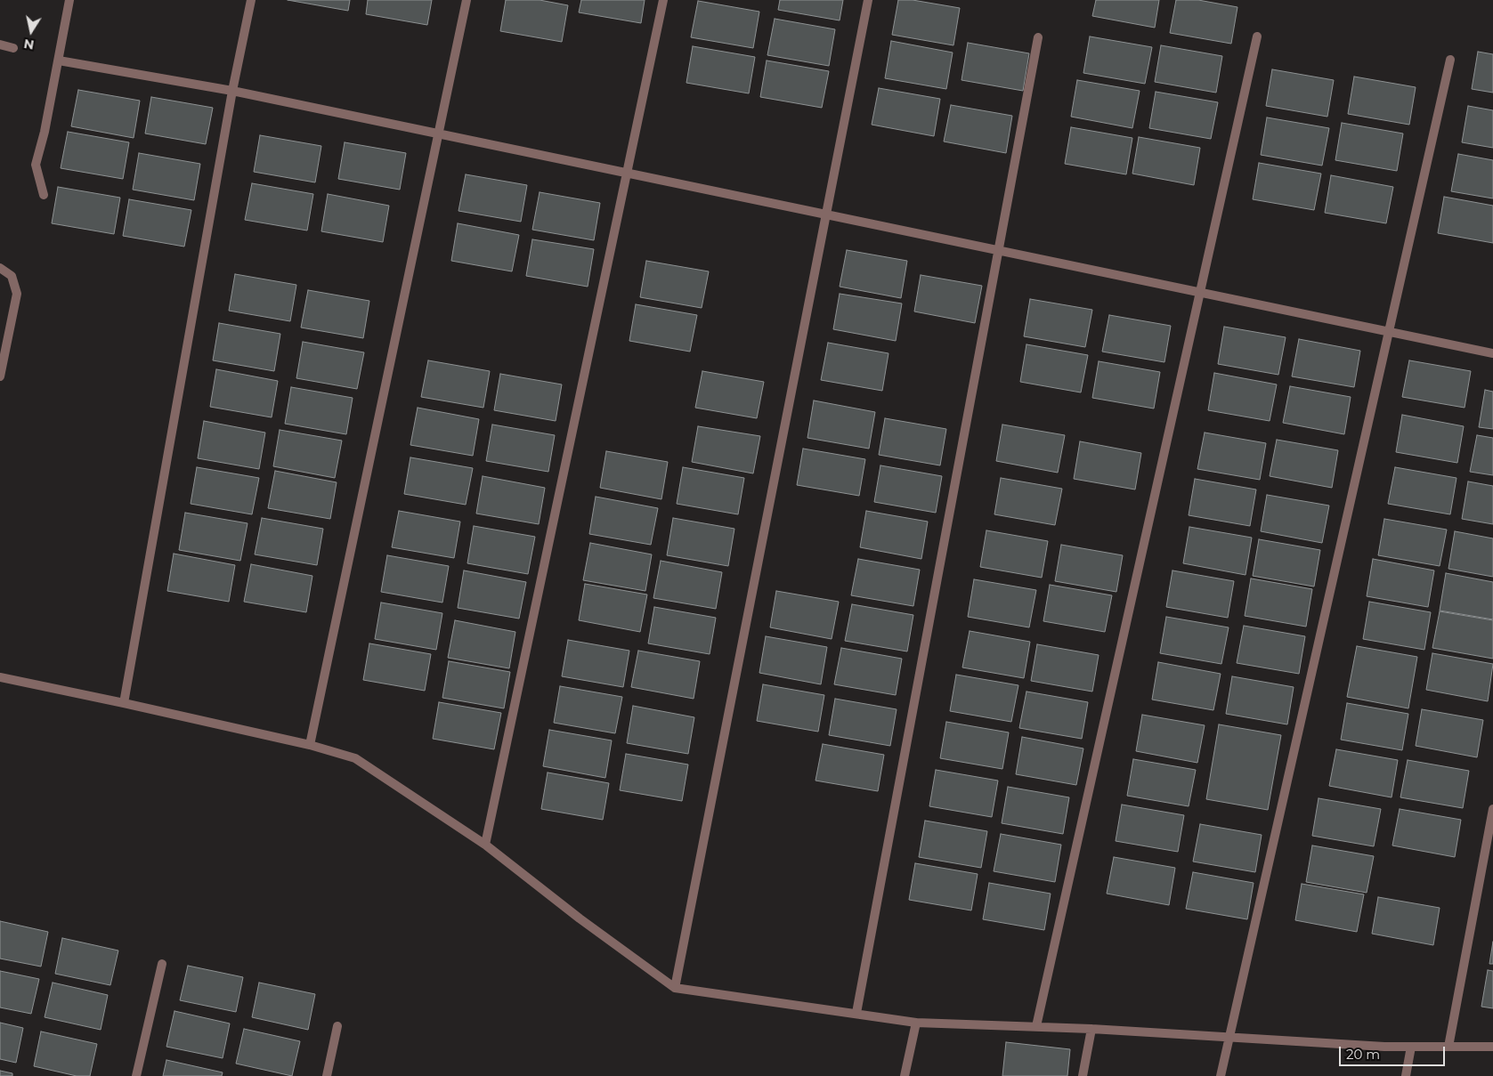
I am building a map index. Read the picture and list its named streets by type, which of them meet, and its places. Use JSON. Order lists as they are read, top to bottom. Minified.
{"scale_bar":"20 m","north":"bottom"}
